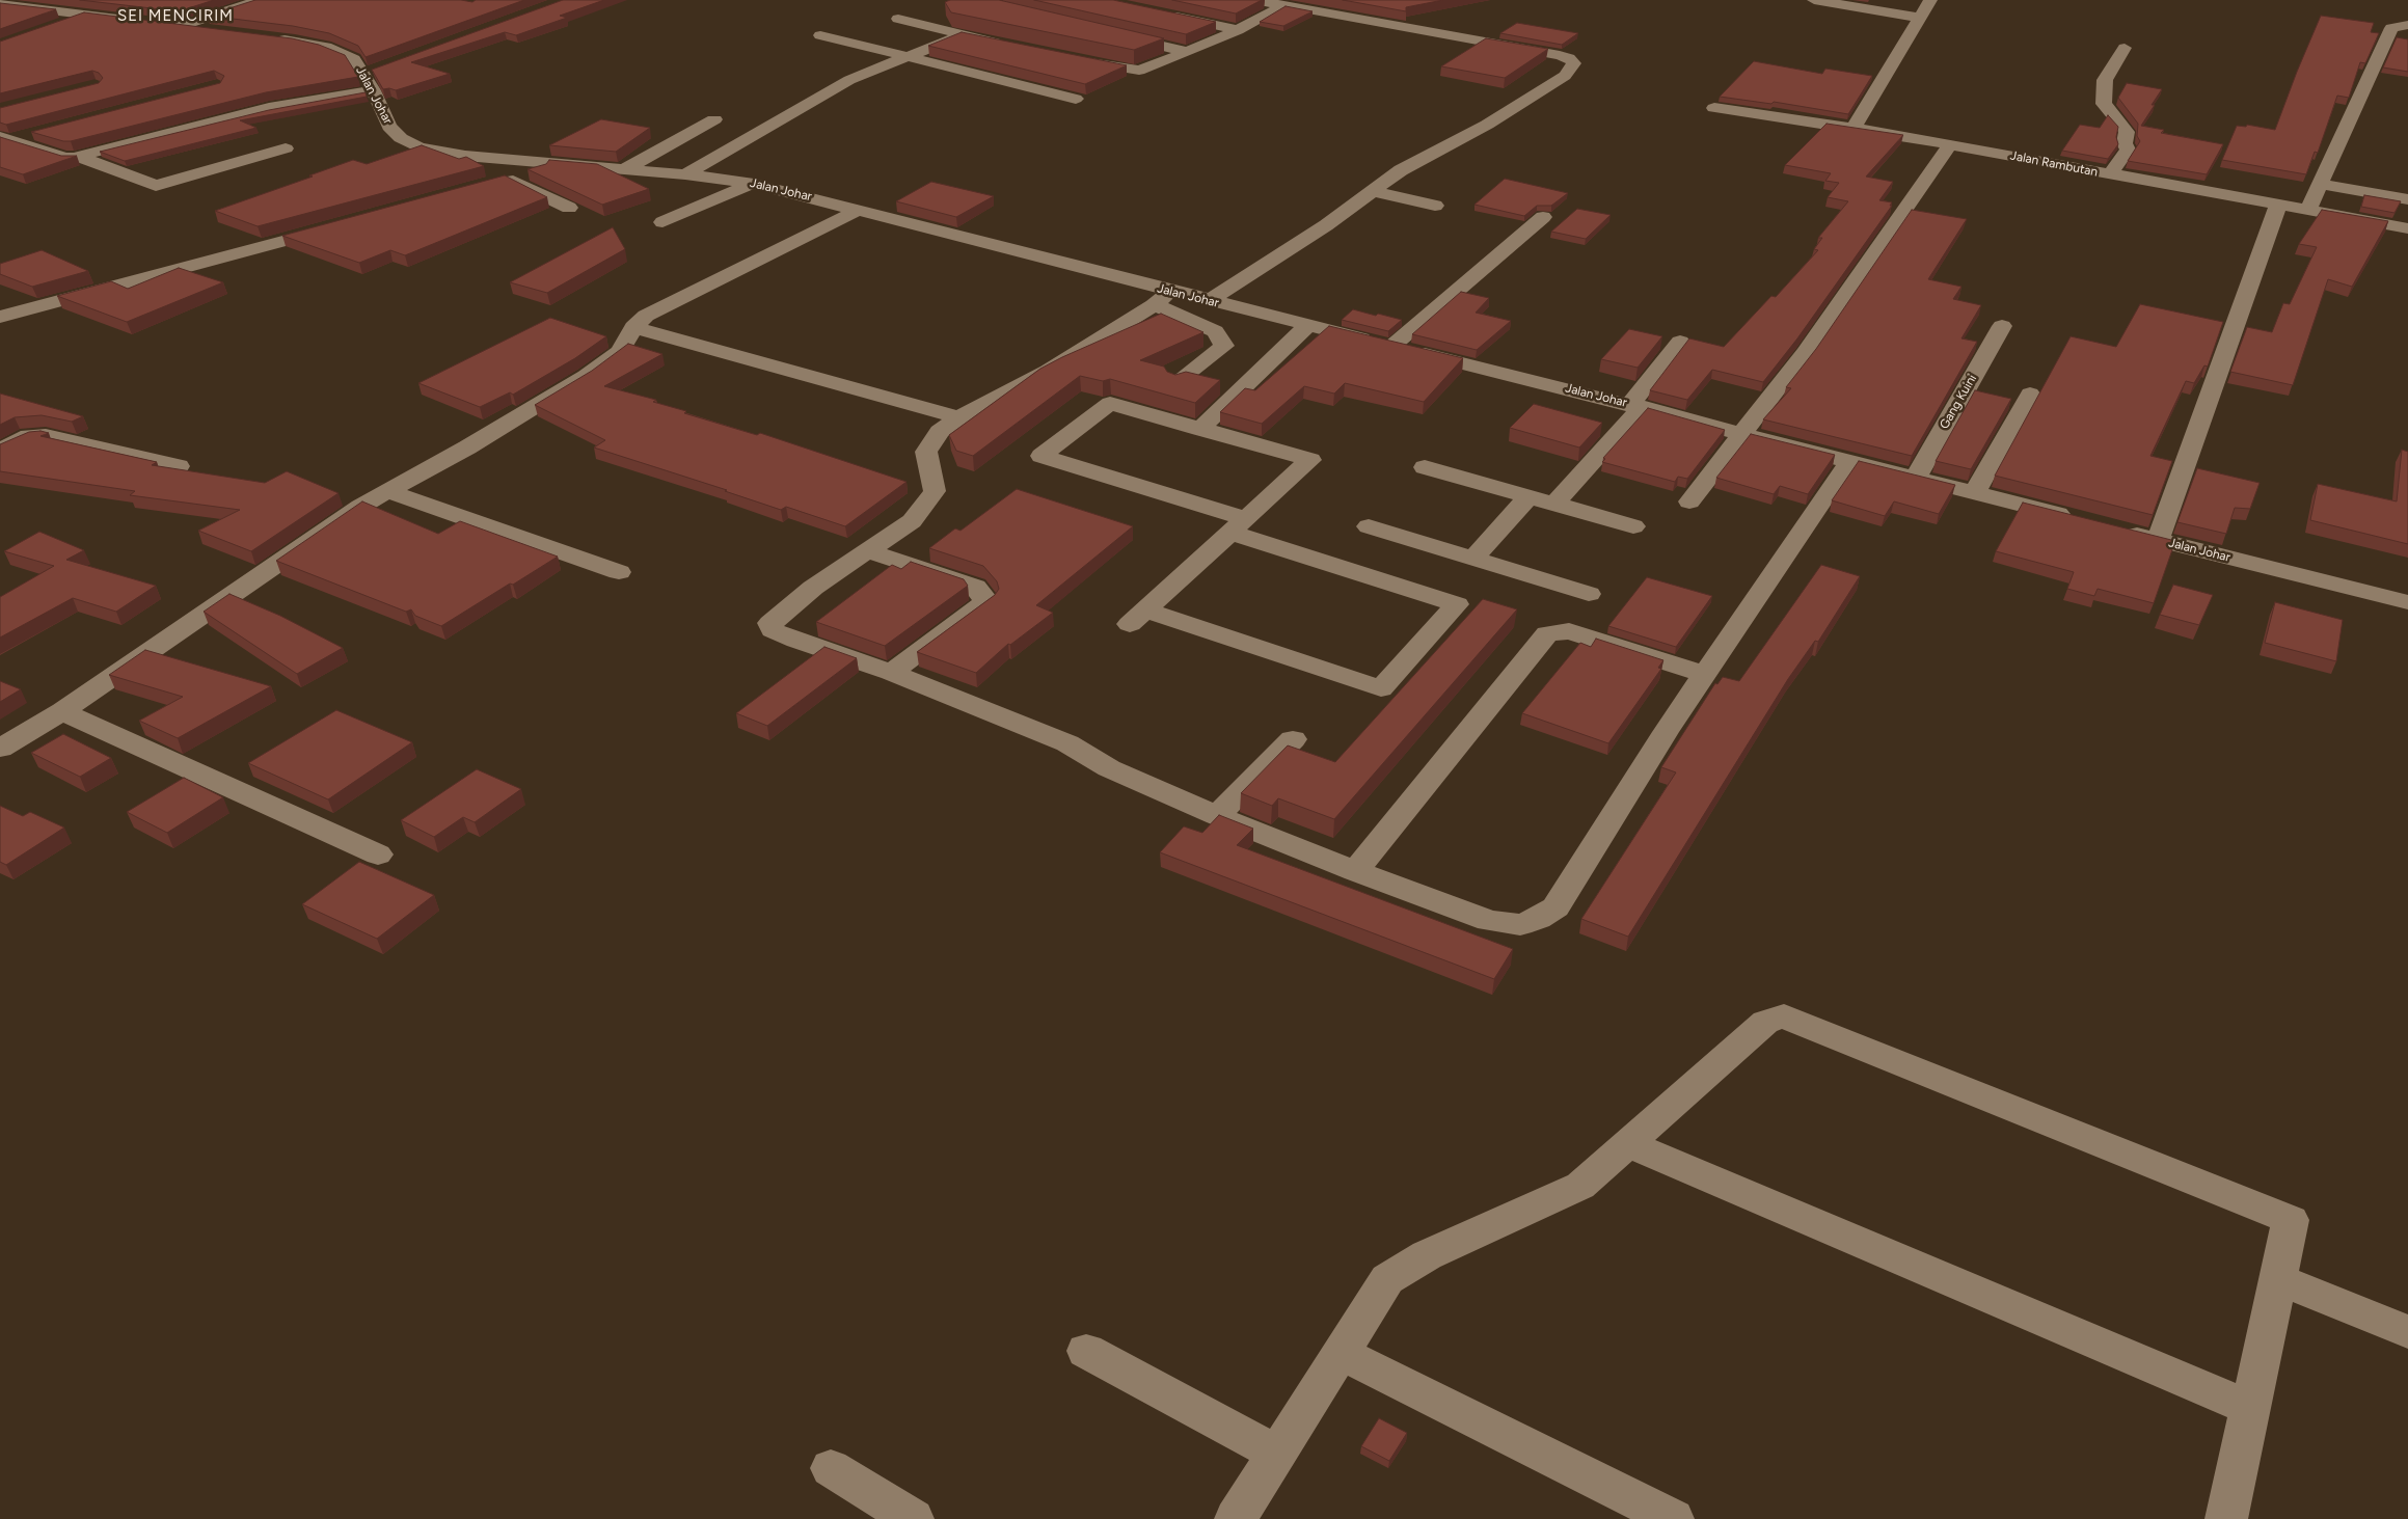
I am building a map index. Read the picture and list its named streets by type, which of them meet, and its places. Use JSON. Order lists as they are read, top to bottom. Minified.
{"streets":{"street":["Jalan Johar","Jalan Rambutan","Gang Kuini"]},"crossings":[["Jalan Johar","Gang Kuini"]],"districts":["SEI MENCIRIM"]}
